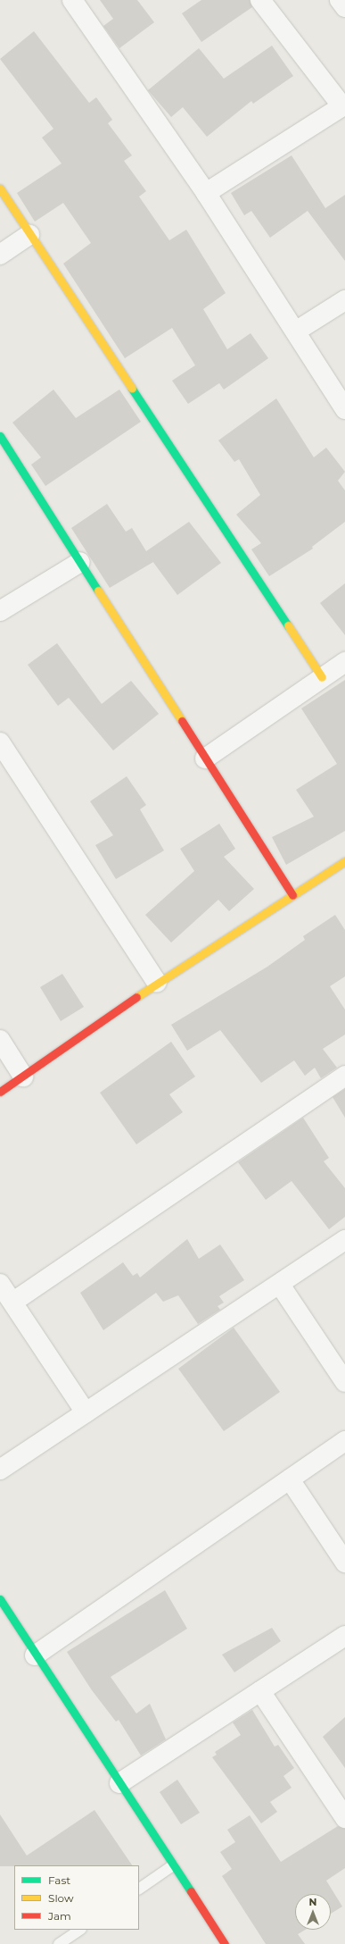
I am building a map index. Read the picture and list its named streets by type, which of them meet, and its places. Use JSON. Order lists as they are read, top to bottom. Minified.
{"legend":["Fast","Slow","Jam"],"north":"top"}
